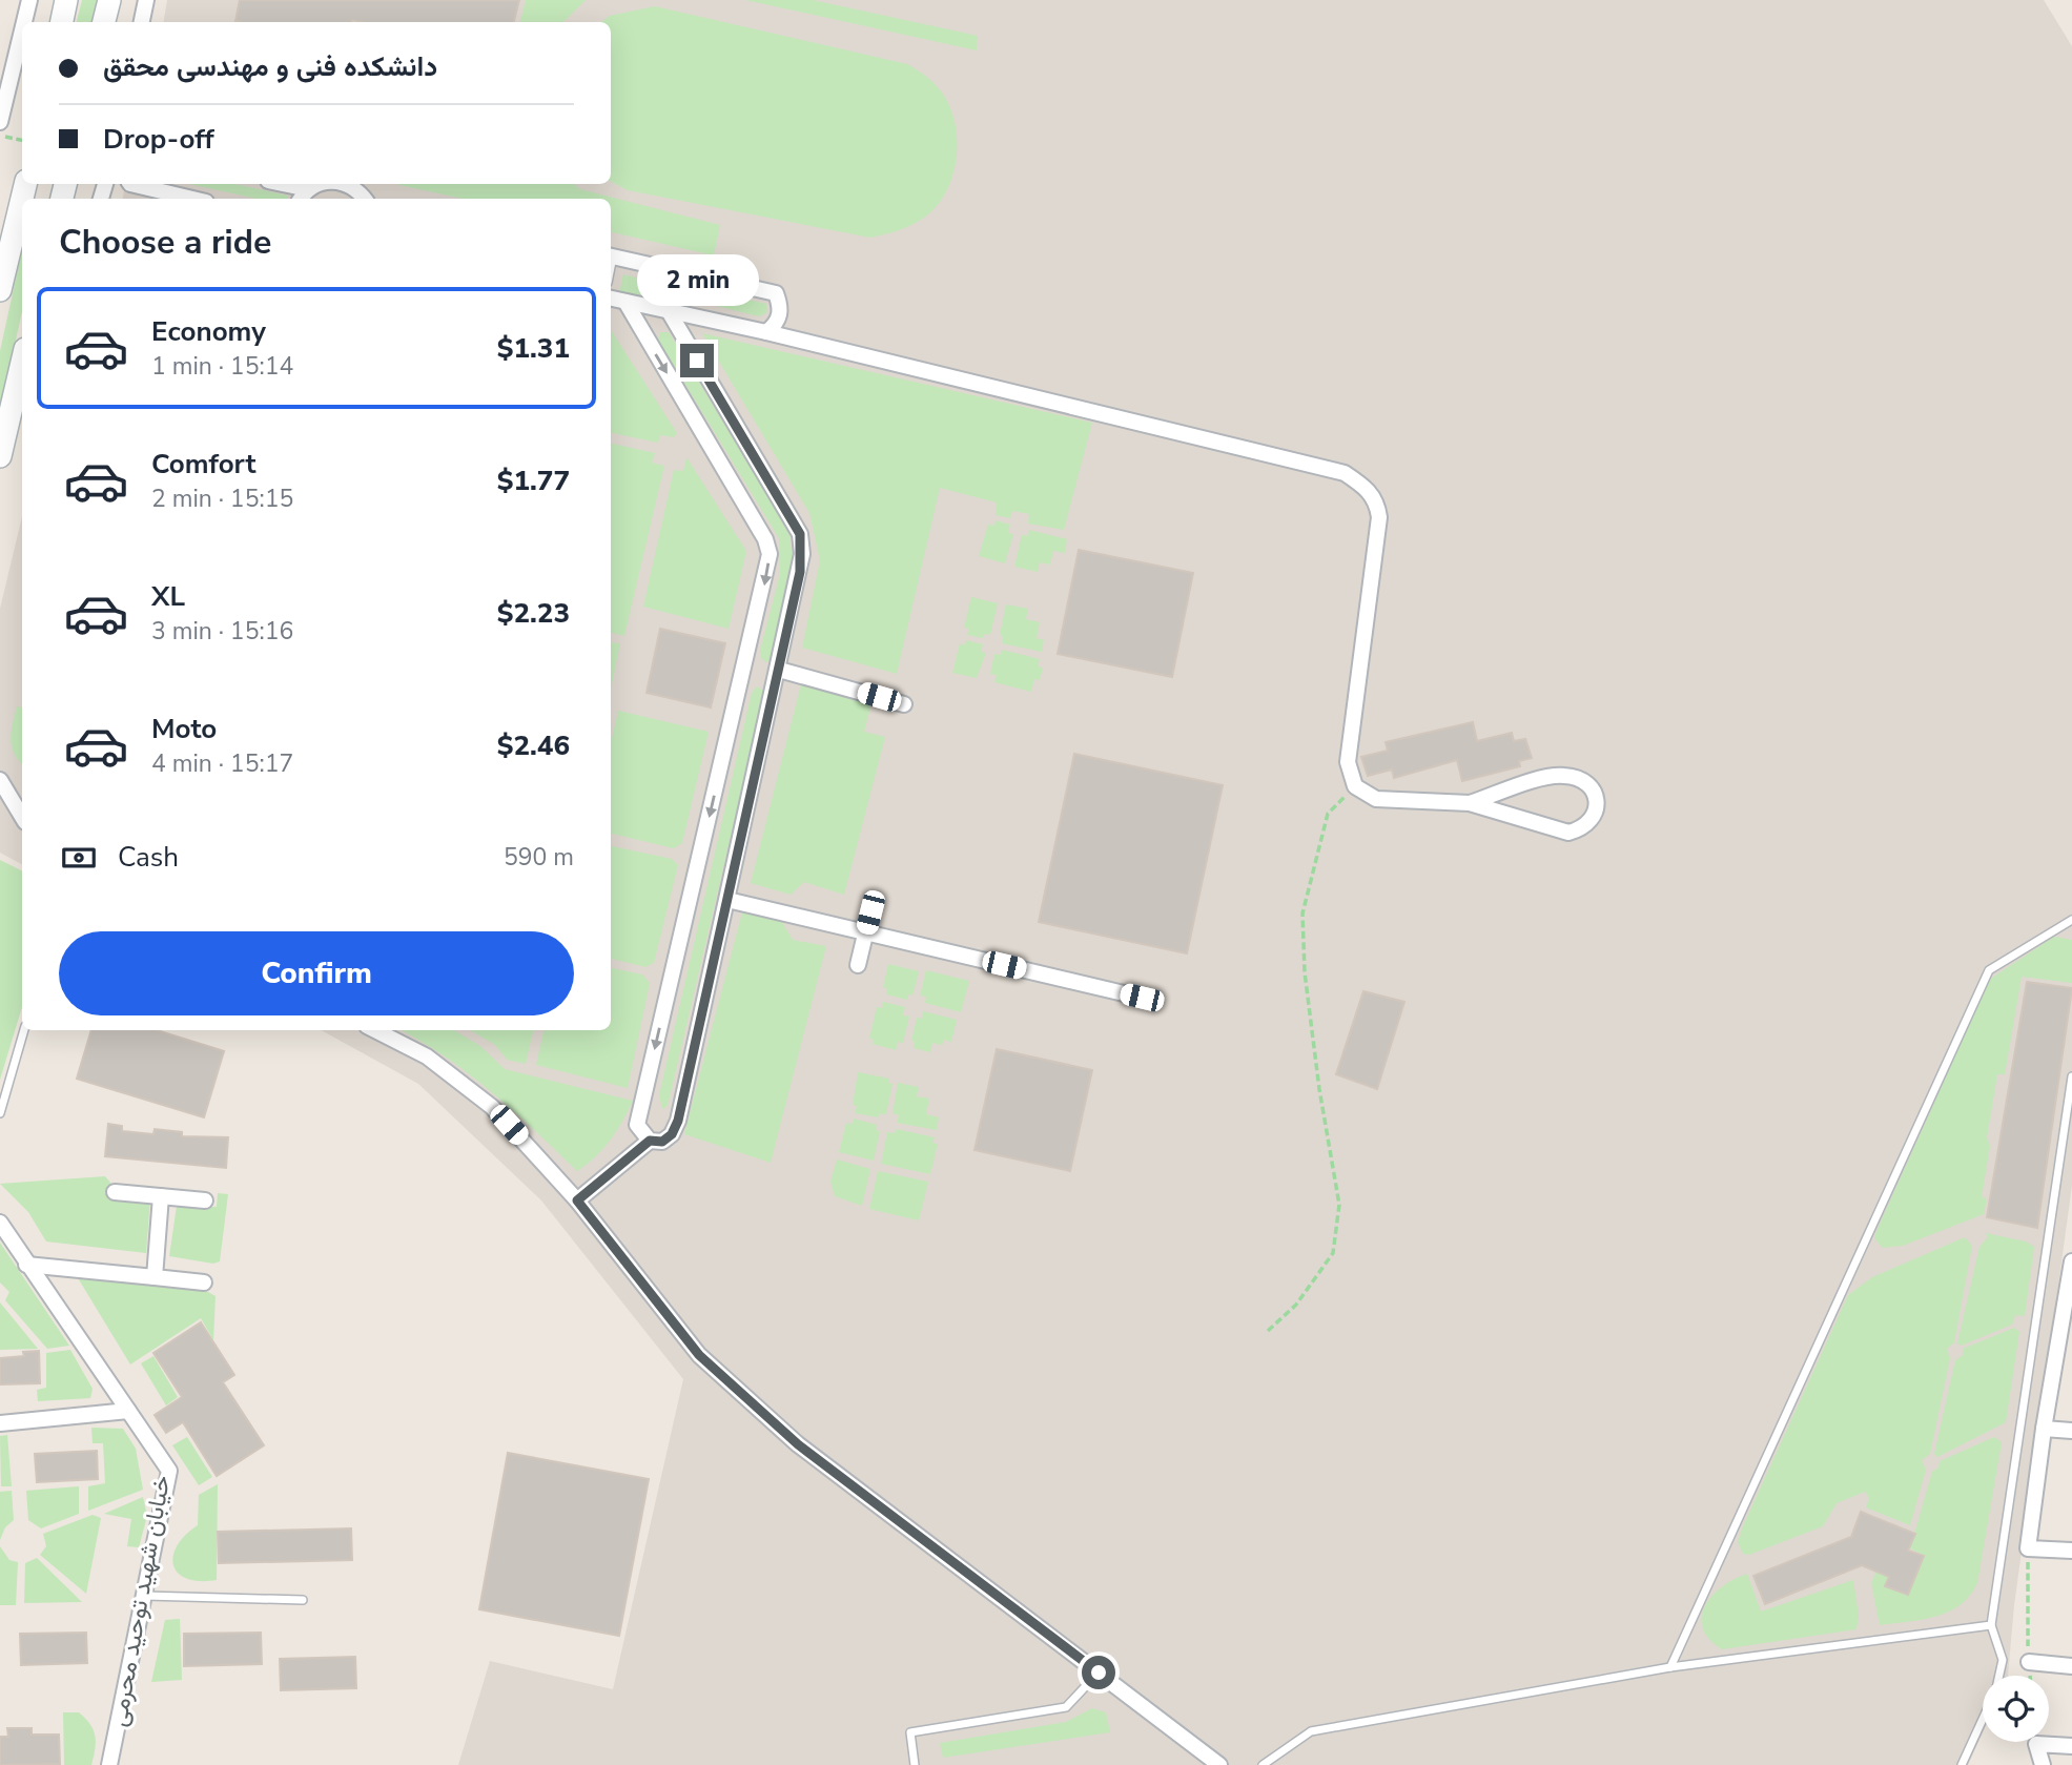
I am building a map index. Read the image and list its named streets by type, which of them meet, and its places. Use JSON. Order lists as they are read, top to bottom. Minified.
{"streets":{"street":["خیابان شهید توحید محرمی"]},"page":{"banner":["دانشکده فنی و مهندسی محقق","Drop-off"],"heading":"Choose a ride","bubble":"2 min","list":[{"name":"Economy","note":"1 min · 15:14","value":"$1.31"},{"name":"Comfort","note":"2 min · 15:15","value":"$1.77"},{"name":"XL","note":"3 min · 15:16","value":"$2.23"},{"name":"Moto","note":"4 min · 15:17","value":"$2.46"}],"pay":["Cash","590 m"],"buttons":"Confirm"}}
